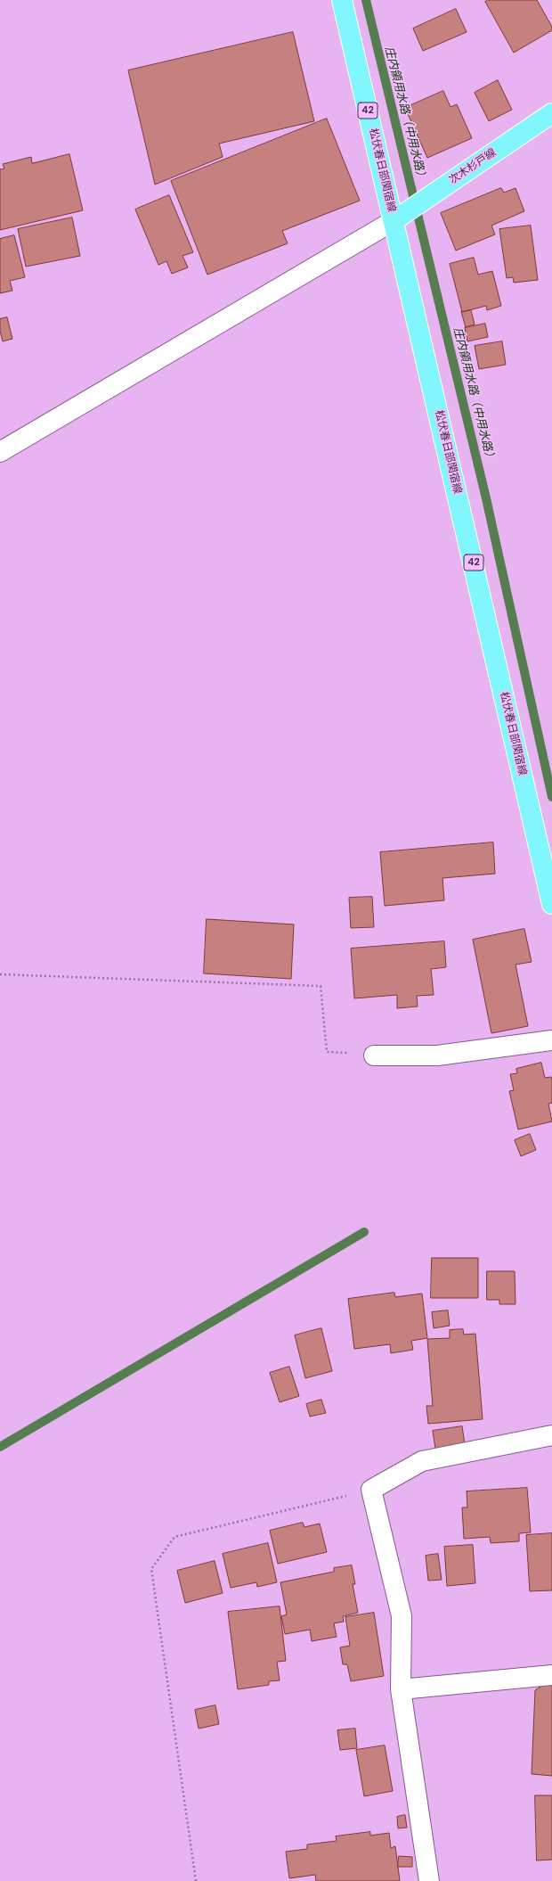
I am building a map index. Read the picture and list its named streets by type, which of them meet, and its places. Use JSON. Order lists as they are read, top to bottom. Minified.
{"streets":{"main road":["42","次木杉戸線","松伏春日部関宿線"]},"crossings":[["次木杉戸線","松伏春日部関宿線"]],"water":["庄内領用水路（中用水路）"]}
